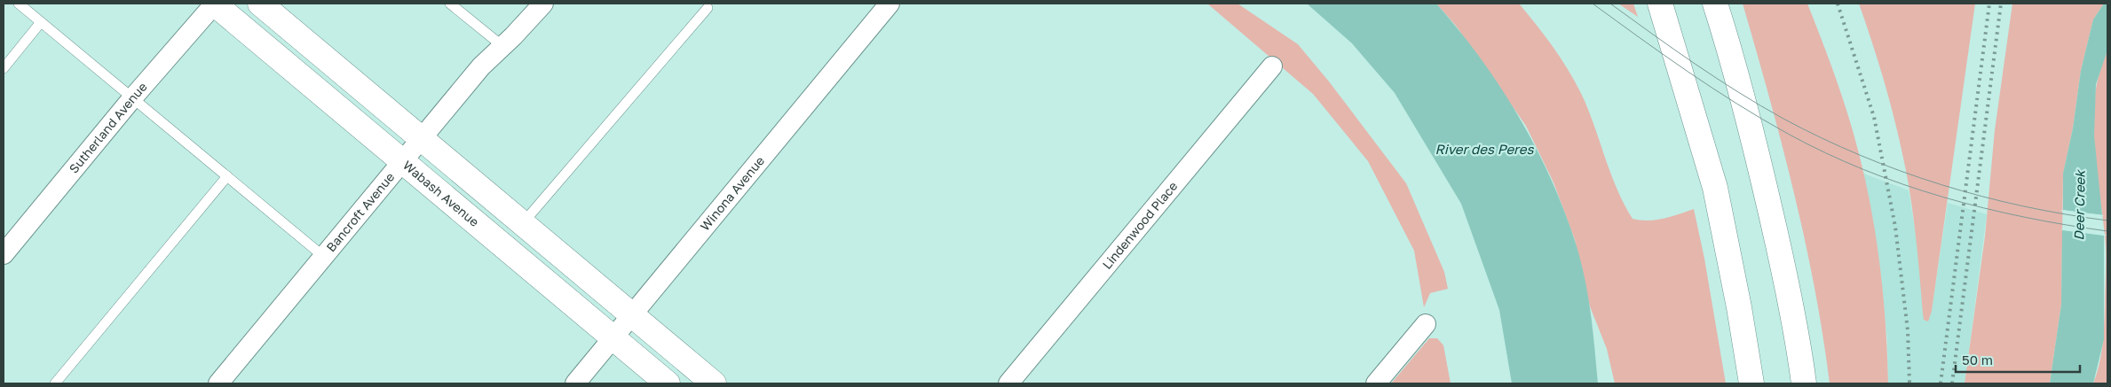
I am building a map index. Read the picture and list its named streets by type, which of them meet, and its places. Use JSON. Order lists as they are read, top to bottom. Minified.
{"streets":{"main road":["Wabash Avenue"],"street":["Sutherland Avenue","Winona Avenue","Bancroft Avenue","Lindenwood Place"]},"crossings":[["Sutherland Avenue","Wabash Avenue"],["Wabash Avenue","Winona Avenue"],["Wabash Avenue","Bancroft Avenue"]],"water":["River des Peres","Deer Creek"],"scale_bar":"50 m"}
